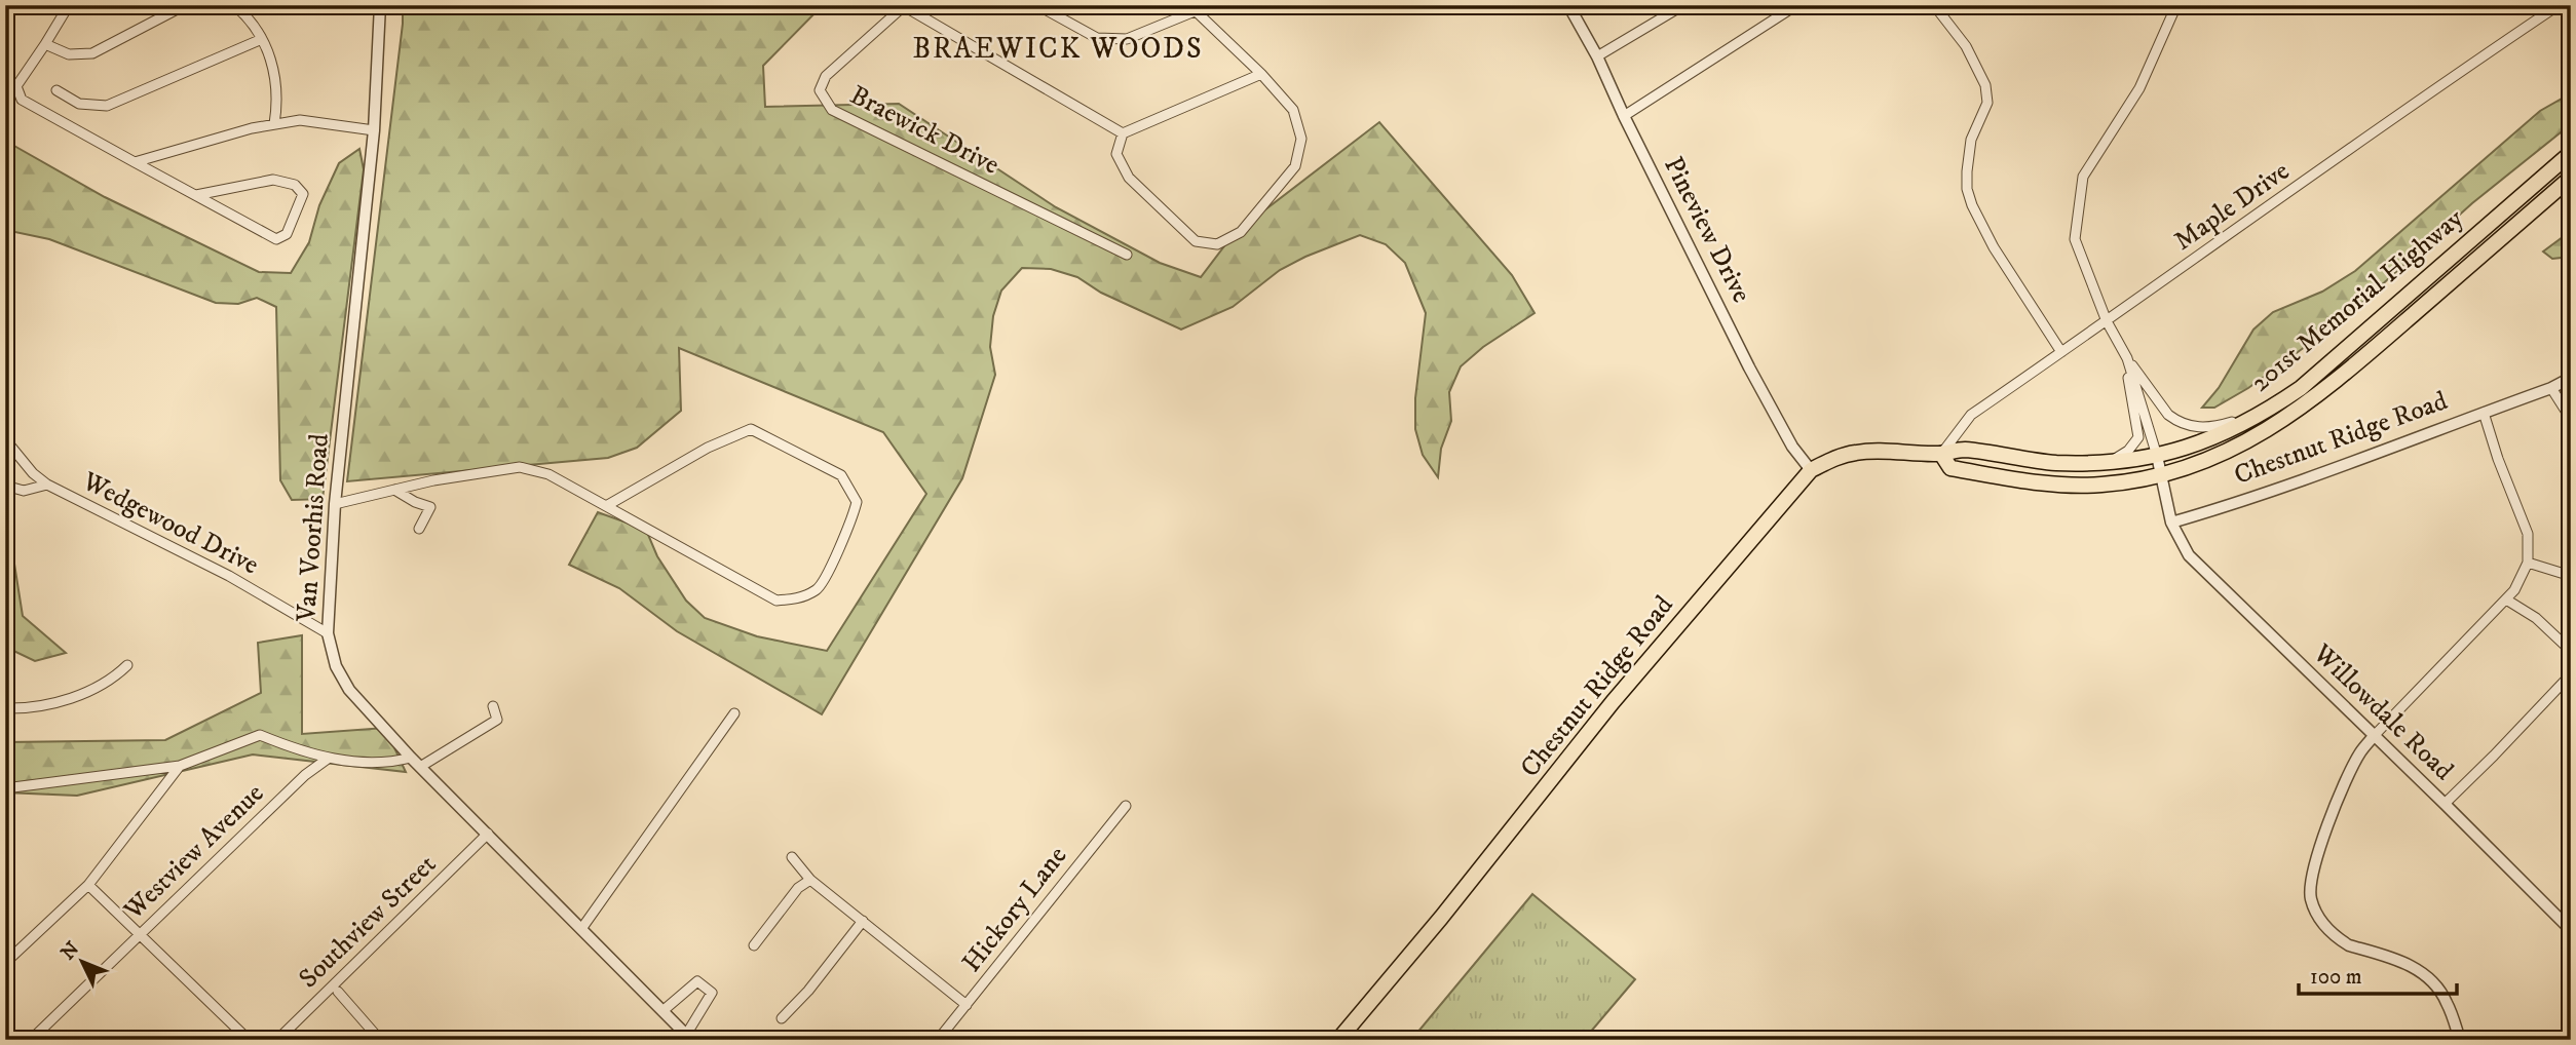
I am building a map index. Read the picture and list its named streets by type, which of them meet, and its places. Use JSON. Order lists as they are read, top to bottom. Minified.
{"streets":{"main road":["201st Memorial Highway","Chestnut Ridge Road"],"street":["Braewick Drive","Maple Drive","Pineview Drive","Wedgewood Drive","Van Voorhis Road","Willowdale Road","Westview Avenue","Hickory Lane","Southview Street"]},"crossings":[["Maple Drive","Chestnut Ridge Road"],["Pineview Drive","Chestnut Ridge Road"],["201st Memorial Highway","Chestnut Ridge Road"],["Chestnut Ridge Road","Willowdale Road"],["Wedgewood Drive","Van Voorhis Road"],["Van Voorhis Road","Southview Street"]],"districts":["BRAEWICK WOODS"],"scale_bar":"100 m","north":"top left"}
